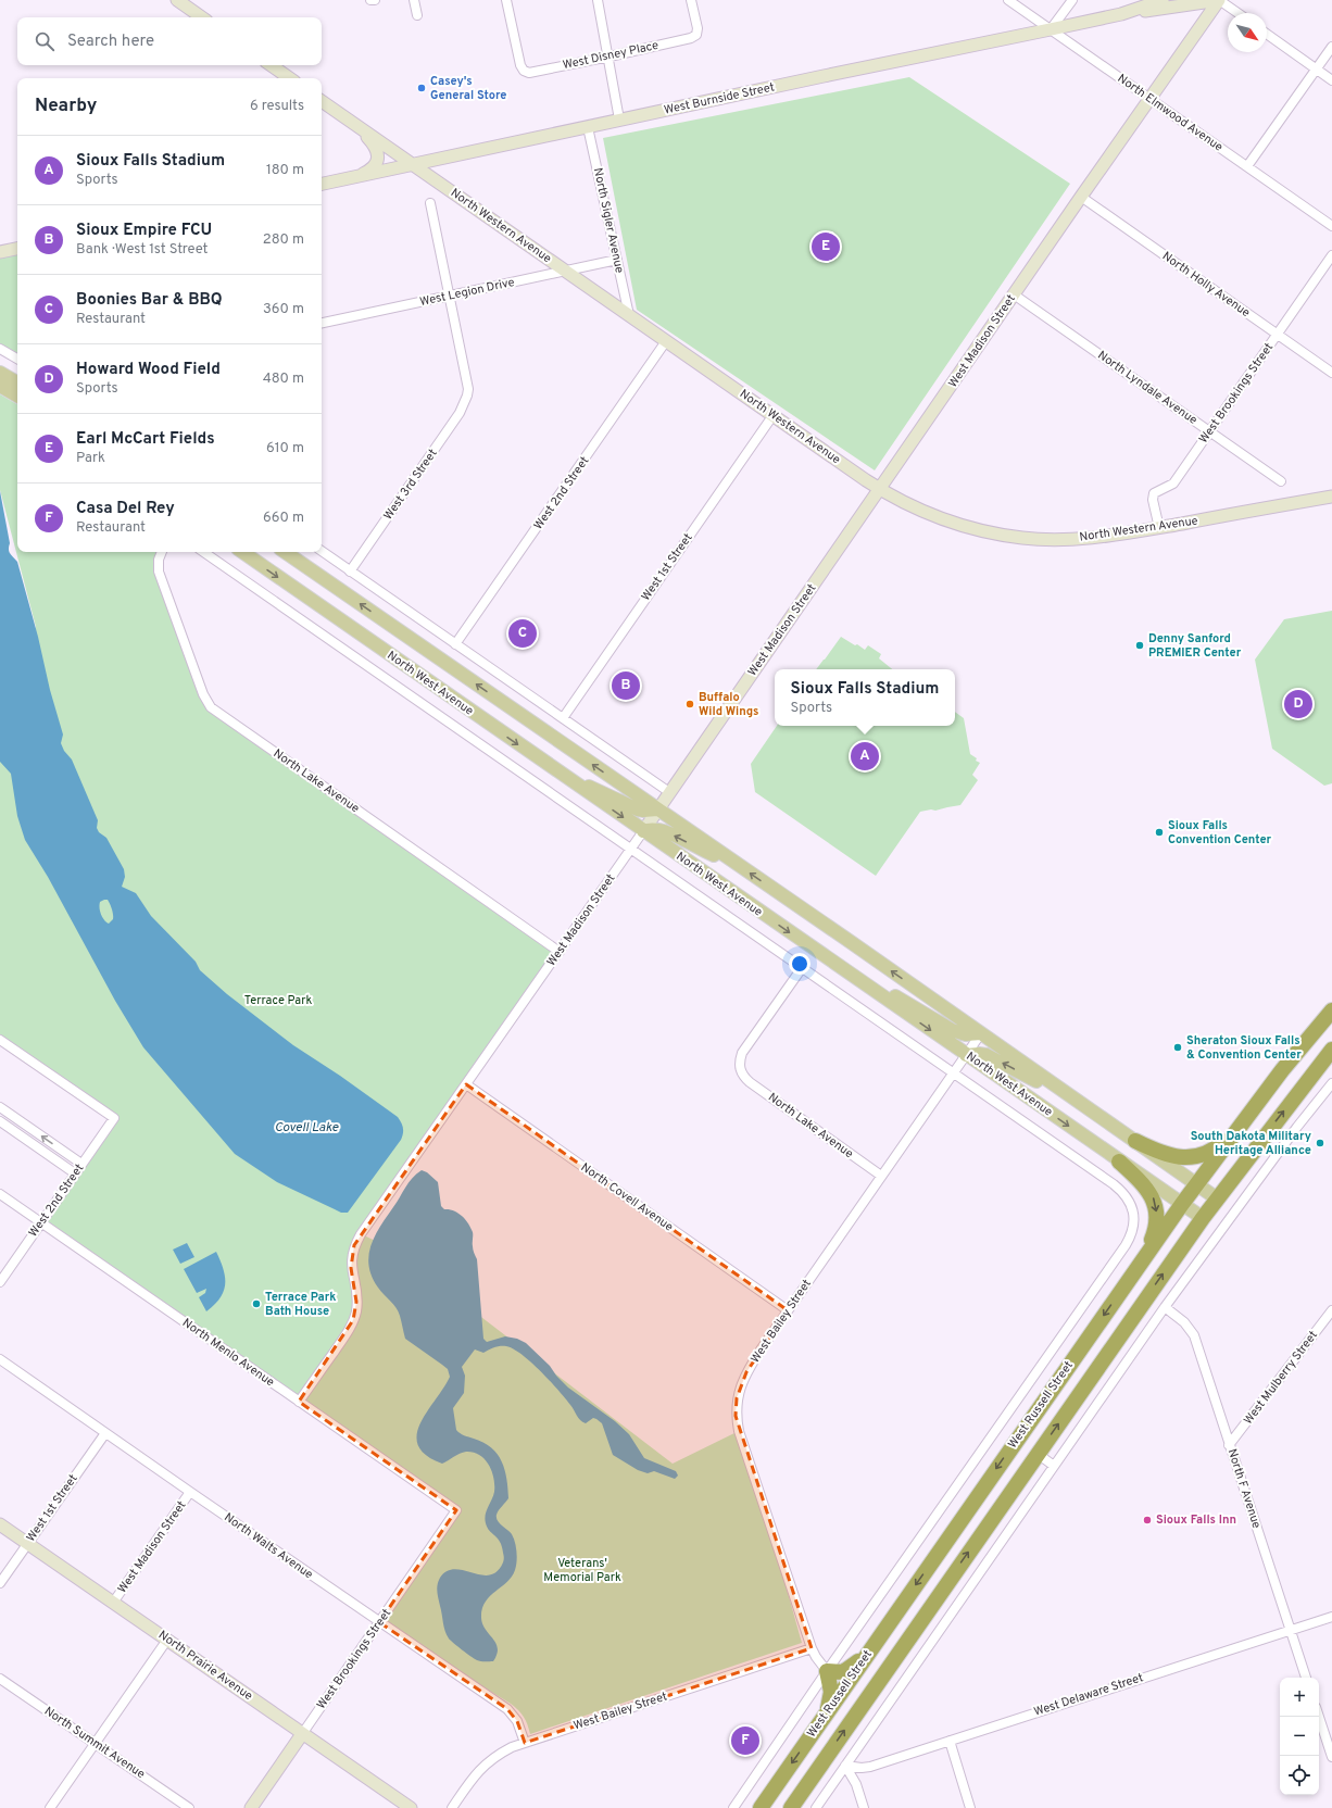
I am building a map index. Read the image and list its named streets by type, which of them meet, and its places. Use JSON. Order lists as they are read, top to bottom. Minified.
{"streets":{"highway":["West Russell Street"],"main road":["West Burnside Street","North Western Avenue","West Madison Street","West Brookings Street","North West Avenue","North Prairie Avenue"],"street":["West Disney Place","North Elmwood Avenue","North Sigler Avenue","North Holly Avenue","West Legion Drive","North Lyndale Avenue","West 3rd Street","West 2nd Street","West 1st Street","North Lake Avenue","North Covell Avenue","West Bailey Street","North Menlo Avenue","West Mulberry Street","North F Avenue","North Walts Avenue","West Delaware Street","North Summit Avenue"]},"crossings":[["West Burnside Street","North Elmwood Avenue"],["West Burnside Street","North Sigler Avenue"],["West Burnside Street","North Western Avenue"],["West Burnside Street","West Madison Street"],["North Elmwood Avenue","West Madison Street"],["North Sigler Avenue","North Western Avenue"],["North Sigler Avenue","West Legion Drive"],["North Western Avenue","West Legion Drive"],["North Western Avenue","West Madison Street"],["North Western Avenue","West Brookings Street"],["North Western Avenue","West 2nd Street"],["North Western Avenue","West 1st Street"],["North Holly Avenue","West Madison Street"],["North Holly Avenue","West Brookings Street"],["West Legion Drive","West 3rd Street"],["West Madison Street","North Lyndale Avenue"],["West Madison Street","North West Avenue"],["West Madison Street","North Lake Avenue"],["West Madison Street","North Covell Avenue"],["West Madison Street","North Menlo Avenue"],["West Madison Street","North Walts Avenue"],["West Madison Street","North Prairie Avenue"],["North Lyndale Avenue","West Brookings Street"],["West Brookings Street","North Menlo Avenue"],["West Brookings Street","North Walts Avenue"],["West Brookings Street","North Prairie Avenue"],["West 2nd Street","North Menlo Avenue"],["West 1st Street","North Walts Avenue"],["West 1st Street","North Prairie Avenue"],["North West Avenue","North Lake Avenue"],["North West Avenue","West Bailey Street"],["North West Avenue","West Russell Street"],["North Lake Avenue","West Bailey Street"],["North Covell Avenue","West Bailey Street"],["West Bailey Street","West Russell Street"],["West Bailey Street","North Walts Avenue"],["West Mulberry Street","North F Avenue"],["North F Avenue","West Delaware Street"]],"water":["Covell Lake"],"parks":["Terrace Park","Veterans' Memorial Park"],"places":["Casey's General Store","Denny Sanford PREMIER Center","Buffalo Wild Wings","Sioux Falls Convention Center","Sheraton Sioux Falls & Convention Center","South Dakota Military Heritage Alliance","Terrace Park Bath House","Sioux Falls Inn"],"north":"bottom right","page":{"search":"Search here","heading":["Nearby","6 results"],"list":[{"mark":"A","name":"Sioux Falls Stadium","note":"Sports","value":"180 m"},{"mark":"B","name":"Sioux Empire FCU","note":"Bank · West 1st Street","value":"280 m"},{"mark":"C","name":"Boonies Bar & BBQ","note":"Restaurant","value":"360 m"},{"mark":"D","name":"Howard Wood Field","note":"Sports","value":"480 m"},{"mark":"E","name":"Earl McCart Fields","note":"Park","value":"610 m"},{"mark":"F","name":"Casa Del Rey","note":"Restaurant","value":"660 m"}],"pins":["E","C","B","D","A","F"],"popup":["Sioux Falls Stadium","Sports"],"map_buttons":["+","−"]}}
